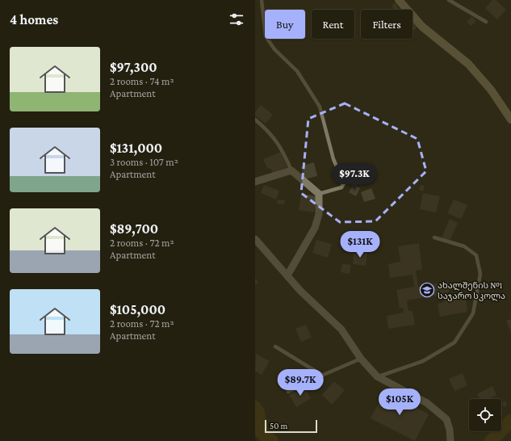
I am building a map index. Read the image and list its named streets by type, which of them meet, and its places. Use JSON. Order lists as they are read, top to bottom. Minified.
{"places":{"school or university":["ახალშენის №1 საჯარო სკოლა"]},"scale_bar":"50 m","page":{"heading":"4 homes","chip":["Buy","Rent","Filters"],"list":[{"name":"$97,300","note":"2 rooms · 74 m² · Apartment"},{"name":"$131,000","note":"3 rooms · 107 m² · Apartment"},{"name":"$89,700","note":"2 rooms · 72 m² · Apartment"},{"name":"$105,000","note":"2 rooms · 72 m² · Apartment"}],"price":["$97.3K","$131K","$89.7K","$105K"],"scale":"50 m"}}
